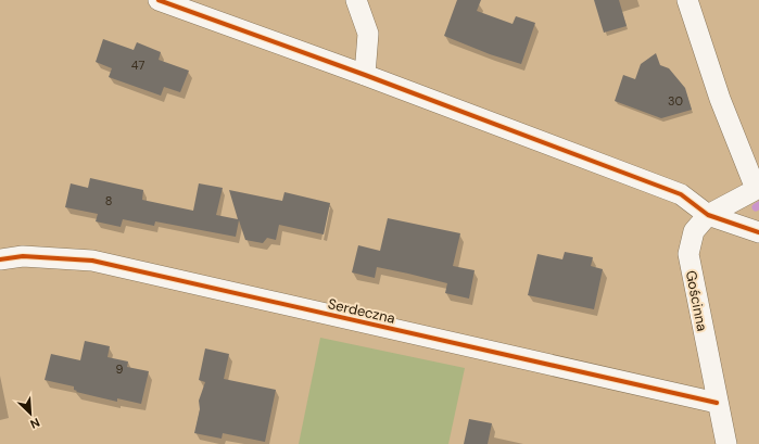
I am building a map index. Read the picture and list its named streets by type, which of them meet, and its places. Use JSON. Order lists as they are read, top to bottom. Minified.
{"streets":{"street":["Gościnna","Serdeczna"]},"crossings":[["Gościnna","Serdeczna"]],"house_numbers":["47","30","8","9"],"north":"bottom right"}
